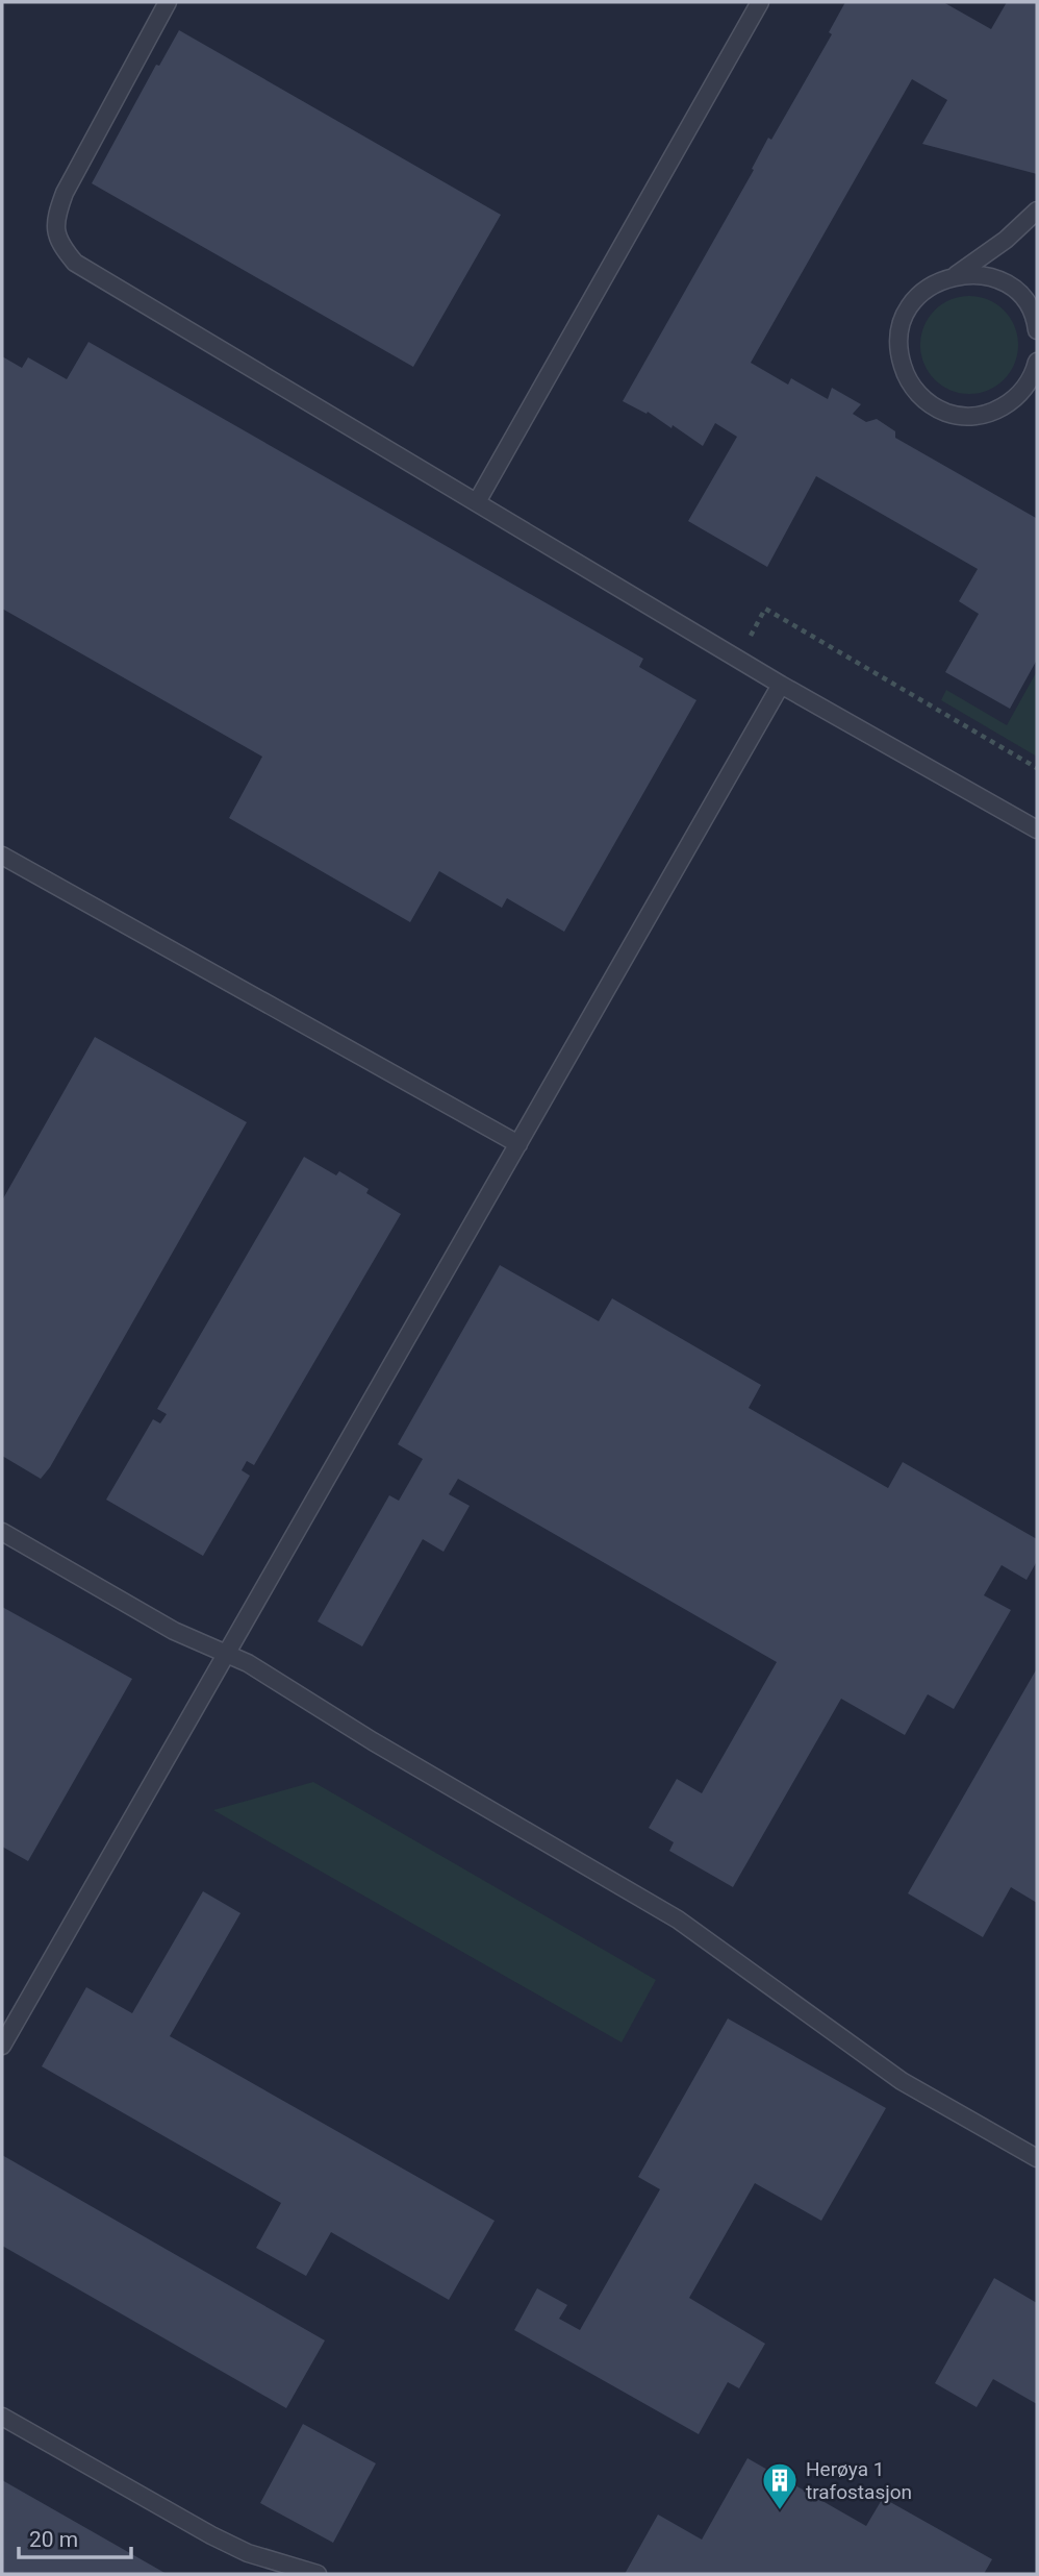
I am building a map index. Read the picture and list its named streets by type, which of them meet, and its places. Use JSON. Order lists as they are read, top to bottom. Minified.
{"places":{"building":["Herøya 1 trafostasjon"]},"scale_bar":"20 m"}
